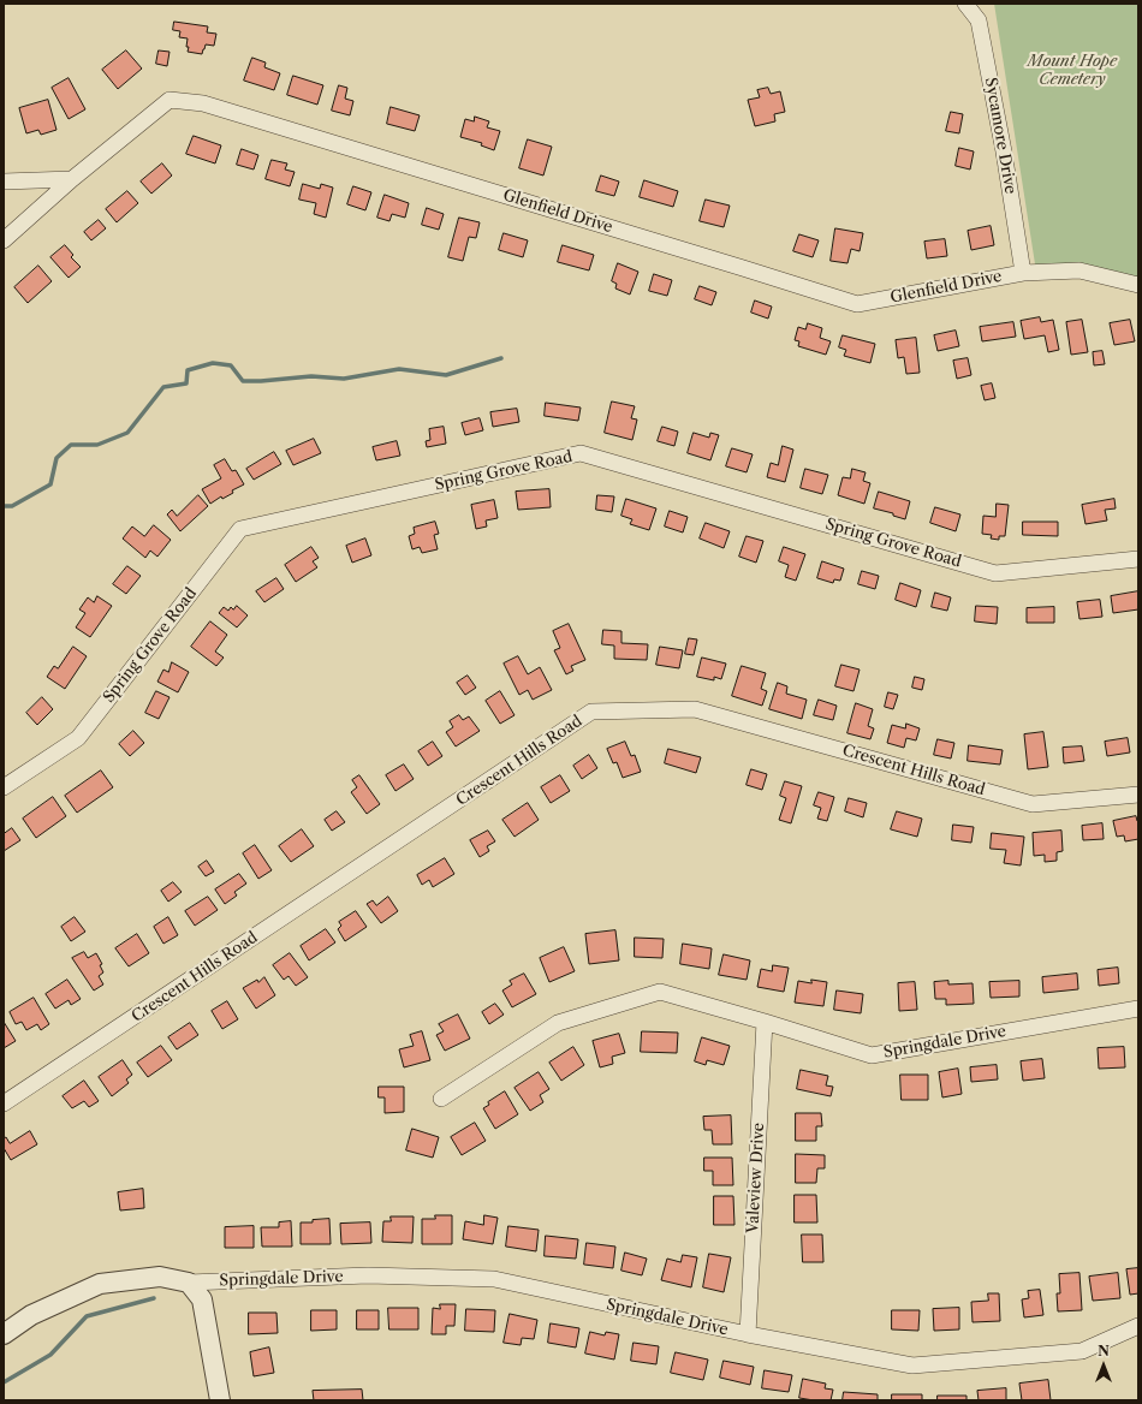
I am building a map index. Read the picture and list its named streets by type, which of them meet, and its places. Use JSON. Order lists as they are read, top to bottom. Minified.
{"streets":{"street":["Sycamore Drive","Glenfield Drive","Spring Grove Road","Crescent Hills Road","Springdale Drive","Valeview Drive"]},"crossings":[["Sycamore Drive","Glenfield Drive"],["Springdale Drive","Valeview Drive"]],"parks":["Mount Hope Cemetery"],"north":"top"}
